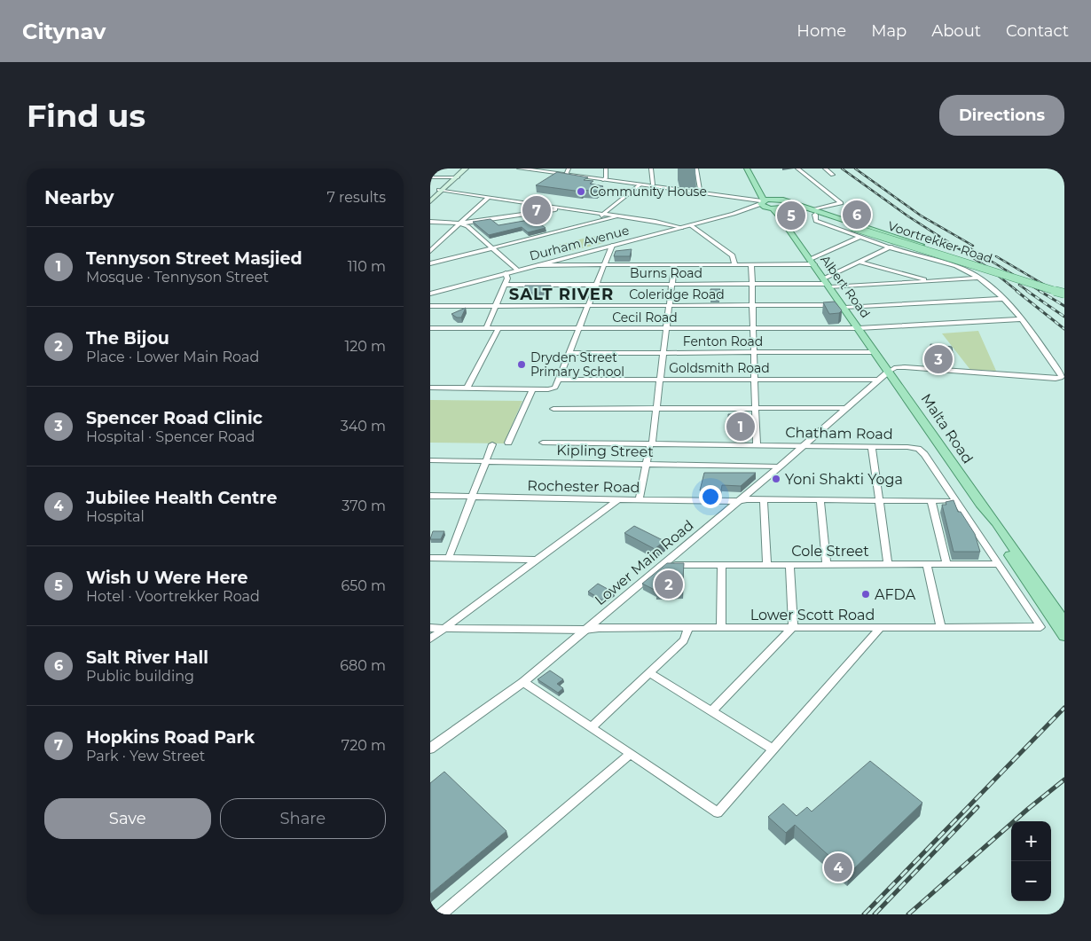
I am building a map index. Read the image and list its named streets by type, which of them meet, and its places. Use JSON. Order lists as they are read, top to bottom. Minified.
{"streets":{"main road":["Voortrekker Road","Albert Road","Malta Road"],"street":["Durham Avenue","Burns Road","Coleridge Road","Cecil Road","Fenton Road","Goldsmith Road","Chatham Road","Kipling Street","Rochester Road","Cole Street","Lower Main Road","Lower Scott Road"]},"crossings":[["Voortrekker Road","Albert Road"],["Durham Avenue","Albert Road"],["Burns Road","Albert Road"],["Albert Road","Coleridge Road"],["Albert Road","Cecil Road"],["Albert Road","Fenton Road"],["Albert Road","Malta Road"],["Albert Road","Lower Main Road"],["Goldsmith Road","Lower Main Road"],["Malta Road","Lower Main Road"],["Chatham Road","Cole Street"],["Chatham Road","Lower Main Road"],["Chatham Road","Lower Scott Road"],["Kipling Street","Lower Main Road"],["Rochester Road","Lower Main Road"],["Cole Street","Lower Main Road"],["Lower Main Road","Lower Scott Road"]],"districts":["SALT RIVER"],"places":["Community House","Dryden Street Primary School","Yoni Shakti Yoga","AFDA"],"page":{"header":"Citynav","nav":["Home","Map","About","Contact"],"buttons":["Directions",["Save","Share"]],"title":"Find us","heading":["Nearby","7 results"],"pins":["7","6","5","3","1","2","4"],"list":[{"mark":"1","name":"Tennyson Street Masjied","note":"Mosque · Tennyson Street","value":"110 m"},{"mark":"2","name":"The Bijou","note":"Place · Lower Main Road","value":"120 m"},{"mark":"3","name":"Spencer Road Clinic","note":"Hospital · Spencer Road","value":"340 m"},{"mark":"4","name":"Jubilee Health Centre","note":"Hospital","value":"370 m"},{"mark":"5","name":"Wish U Were Here","note":"Hotel · Voortrekker Road","value":"650 m"},{"mark":"6","name":"Salt River Hall","note":"Public building","value":"680 m"},{"mark":"7","name":"Hopkins Road Park","note":"Park · Yew Street","value":"720 m"}],"map_buttons":["+","−"]}}
